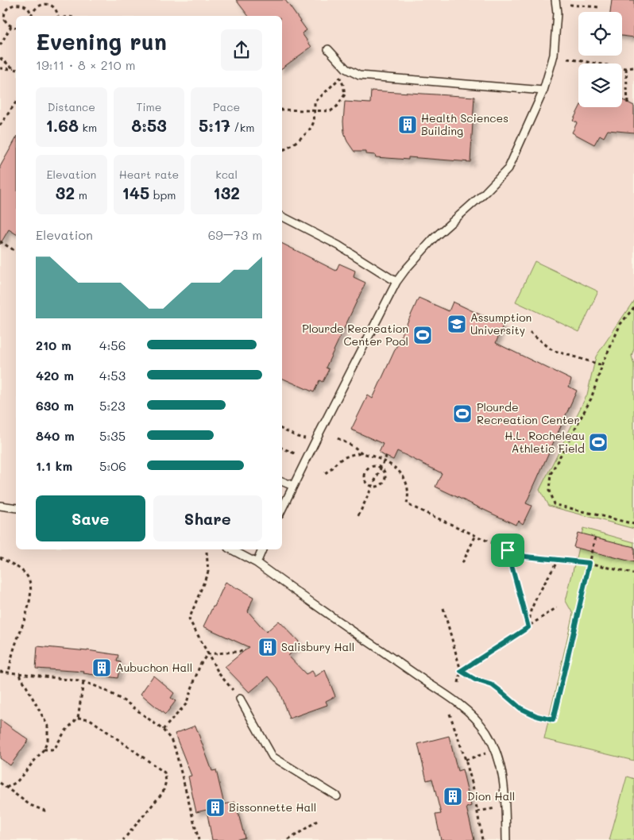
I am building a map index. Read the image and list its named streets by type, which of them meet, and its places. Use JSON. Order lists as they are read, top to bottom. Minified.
{"places":{"building":["Health Sciences Building","Salisbury Hall","Aubuchon Hall","Dion Hall","Bissonnette Hall"],"school or university":["Assumption University"],"sports":["Plourde Recreation Center Pool","Plourde Recreation Center","H.L. Rocheleau Athletic Field"]},"page":{"heading":["Evening run","19:11 · 8 × 210 m"],"stats":[["Distance","1.68 km"],["Time","8:53"],["Pace","5:17 /km"],["Elevation","32 m"],["Heart rate","145 bpm"],["kcal","132"]],"chart":["Elevation","69–73 m"],"list":[{"name":"210 m","note":"4:56"},{"name":"420 m","note":"4:53"},{"name":"630 m","note":"5:23"},{"name":"840 m","note":"5:35"},{"name":"1.1 km","note":"5:06"}],"buttons":["Save","Share"]}}
